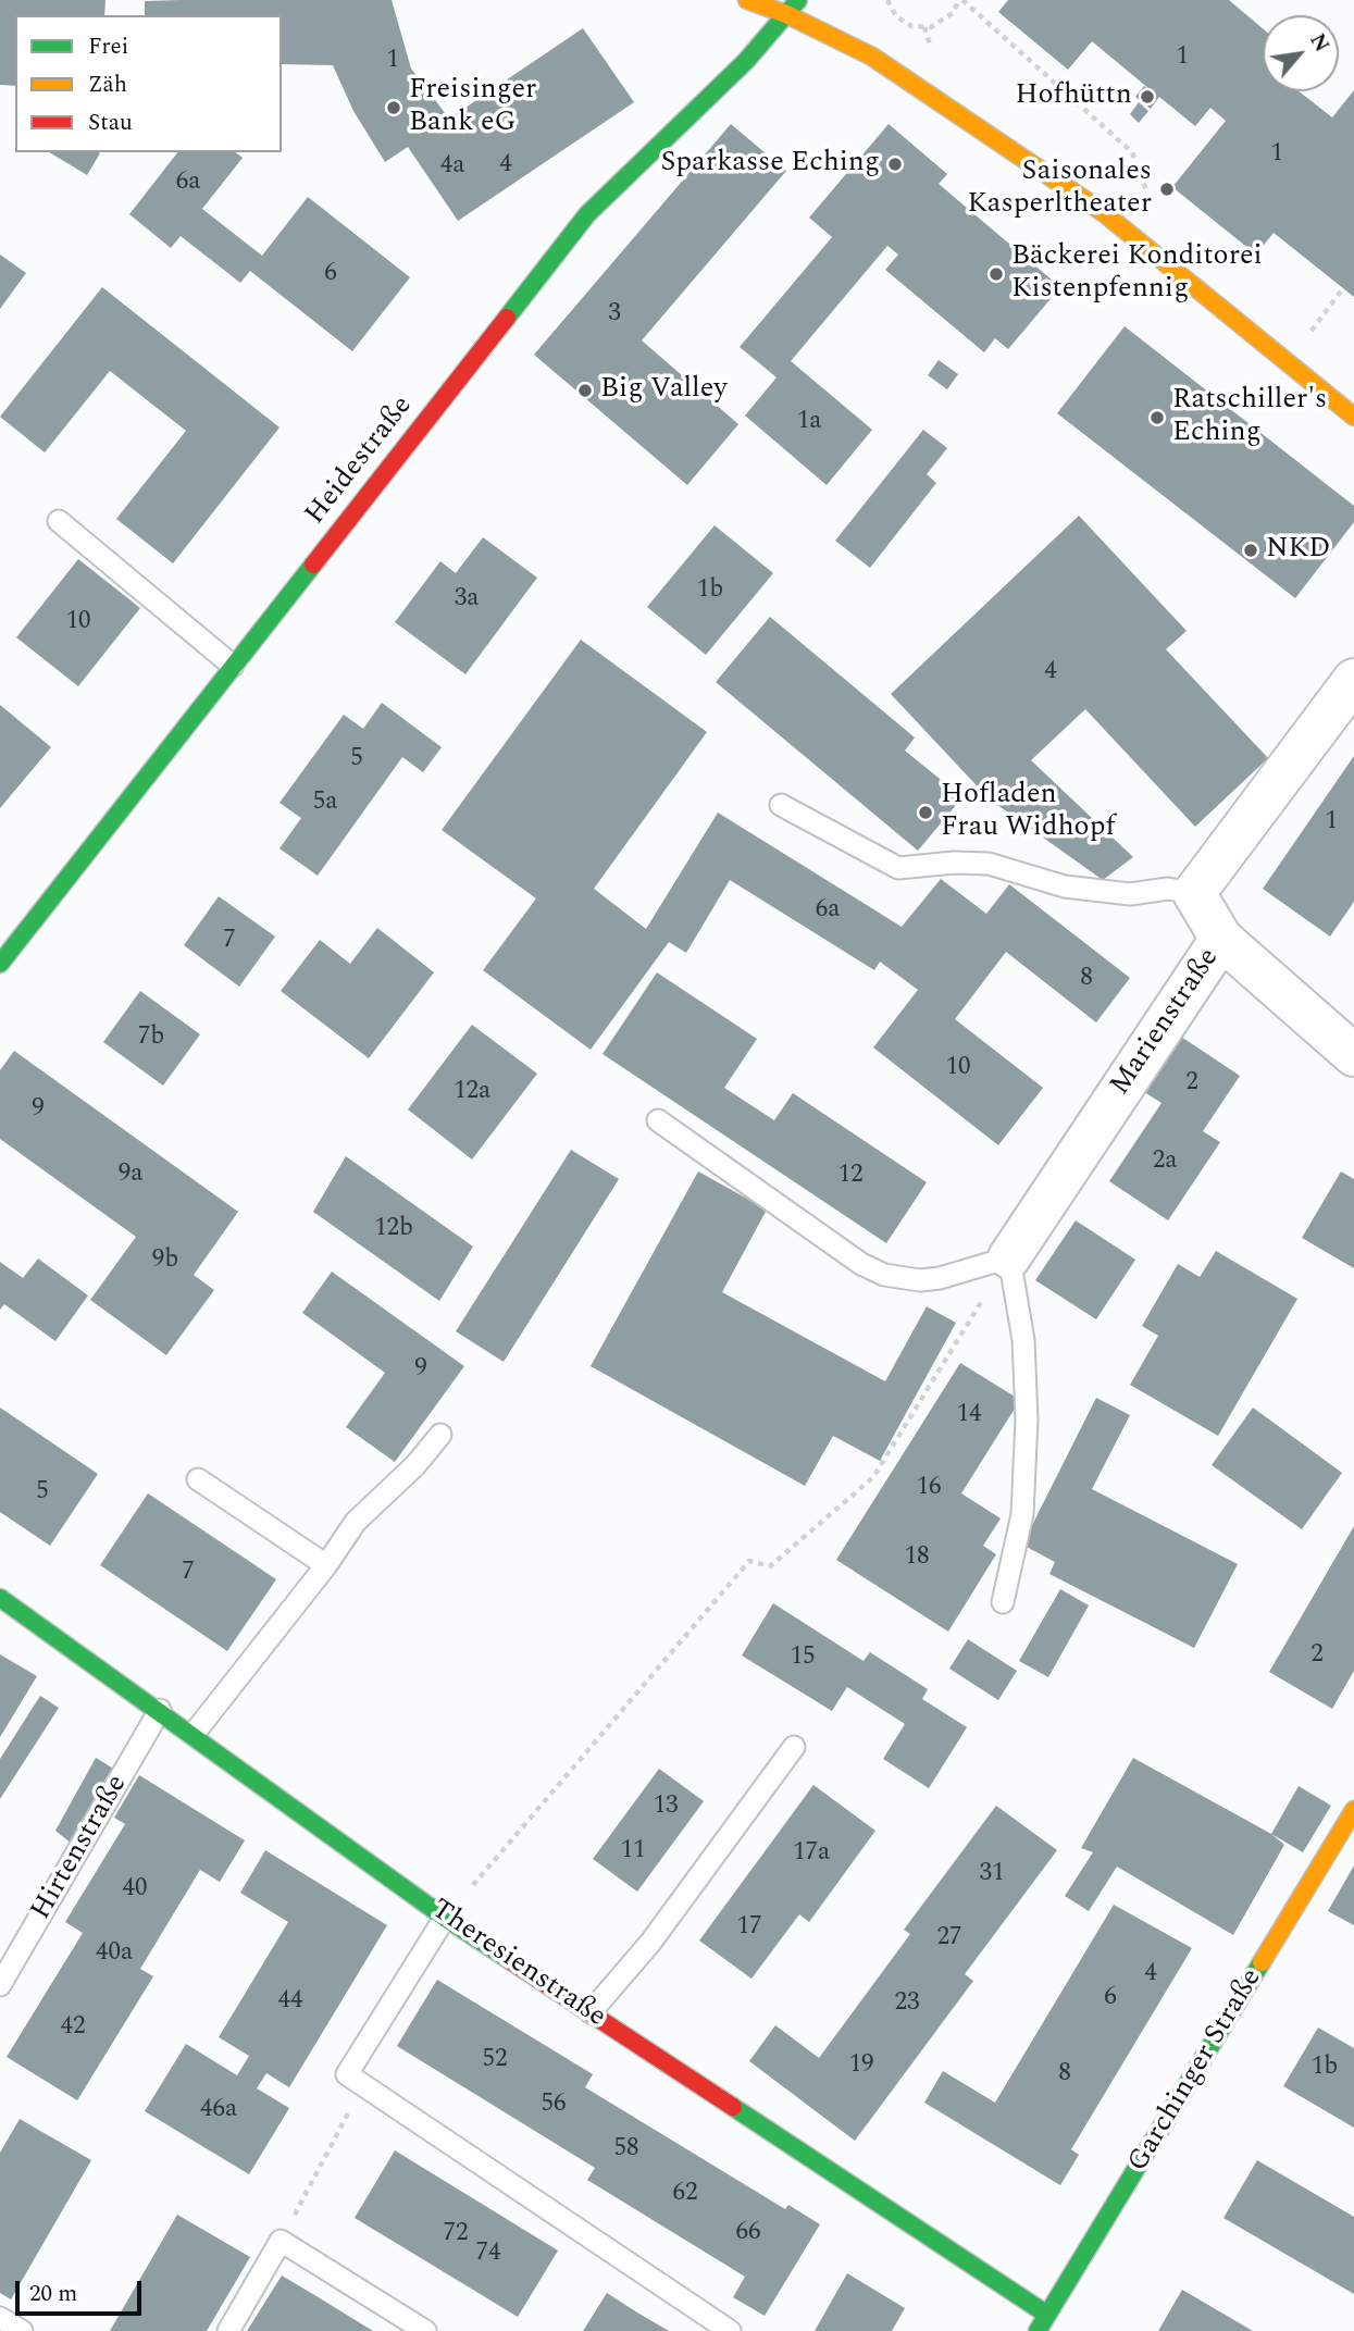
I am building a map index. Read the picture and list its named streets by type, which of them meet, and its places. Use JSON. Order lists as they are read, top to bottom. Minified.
{"streets":{"street":["Heidestraße","Marienstraße","Theresienstraße","Garchinger Straße"],"lane":["Hirtenstraße"]},"crossings":[["Hirtenstraße","Theresienstraße"],["Theresienstraße","Garchinger Straße"]],"places":["Hofhüttn","Freisinger Bank eG","Sparkasse Eching","Saisonales Kasperltheater","Bäckerei Konditorei Kistenpfennig","Big Valley","Ratschiller's Eching","NKD","Hofladen Frau Widhopf"],"house_numbers":["1","1","1","4","4a","6a","6","3","1a","1b","3a","10","4","5","5a","1","6a","7","8","7b","10","2","12a","9","2a","9a","12","12b","9b","9","14","16","5","18","7","2","15","13","11","17a","31","40","17","27","40a","4","6","44","23","42","52","19","1b","8","56","46a","58","62","66","72","74"],"legend":["Frei","Zäh","Stau"],"scale_bar":"20 m","north":"top right"}
